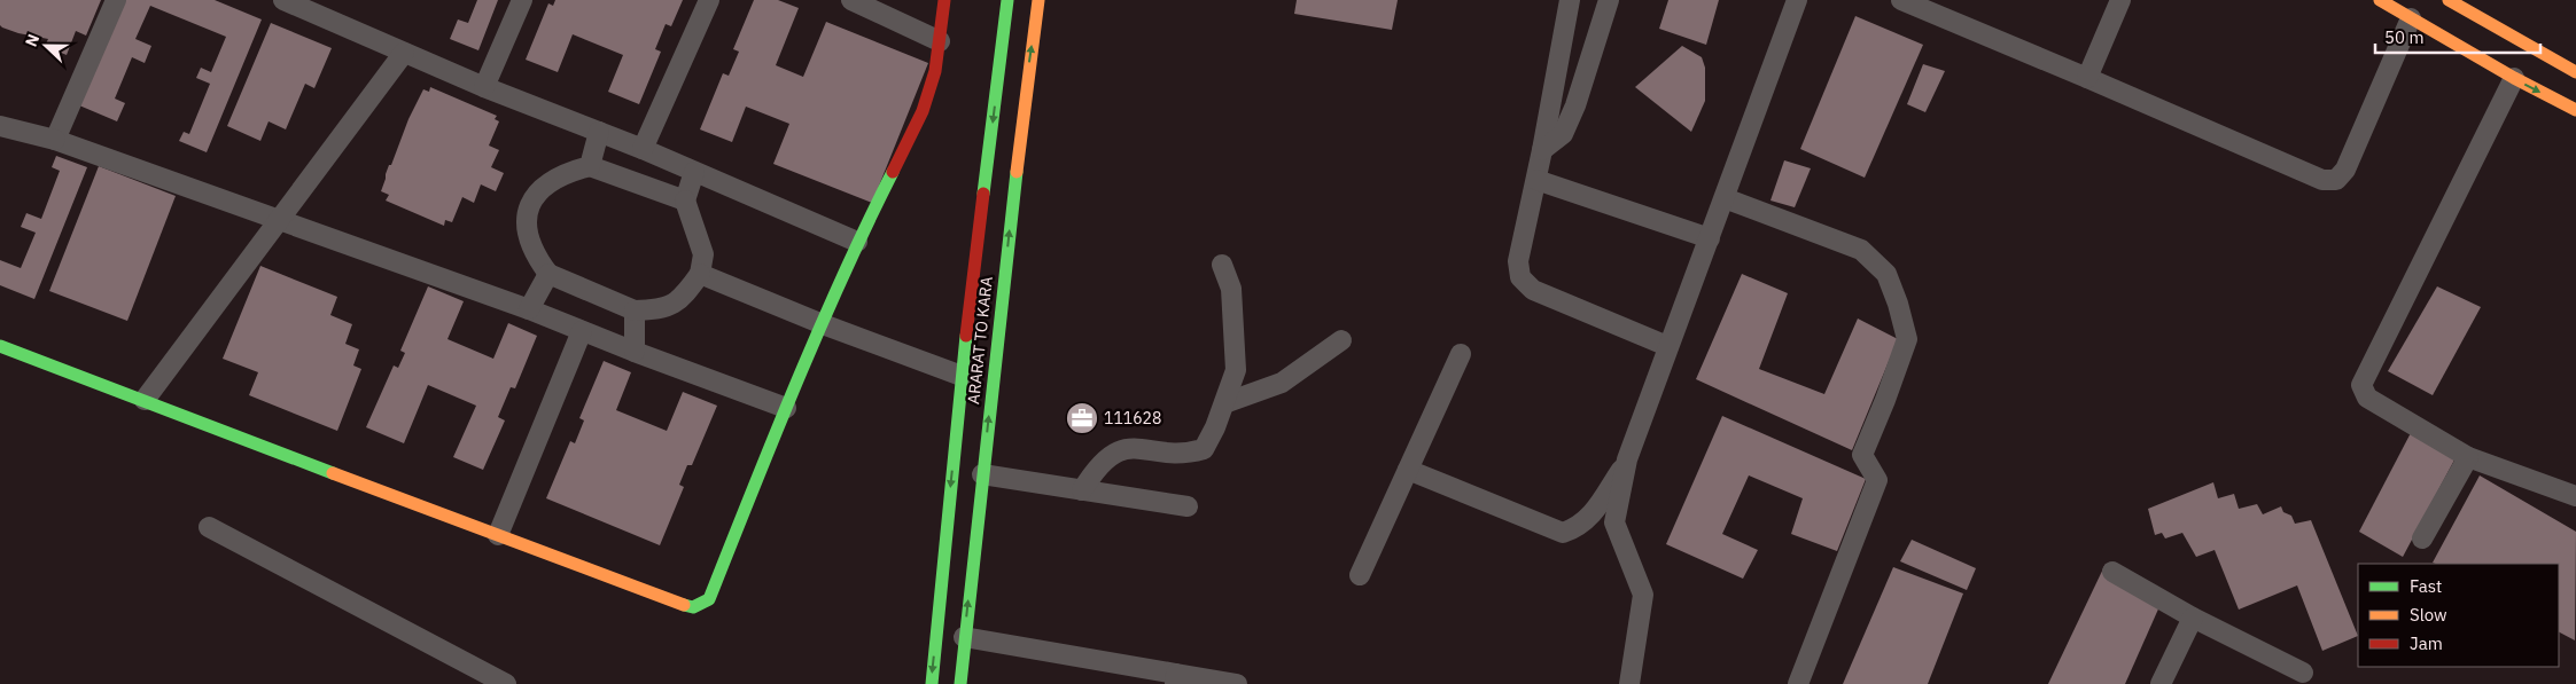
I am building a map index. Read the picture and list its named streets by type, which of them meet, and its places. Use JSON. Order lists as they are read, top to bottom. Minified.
{"streets":{"main road":["ARARAT TO KARA"]},"places":{"office":["111628"]},"legend":["Fast","Slow","Jam"],"scale_bar":"50 m","north":"left"}
